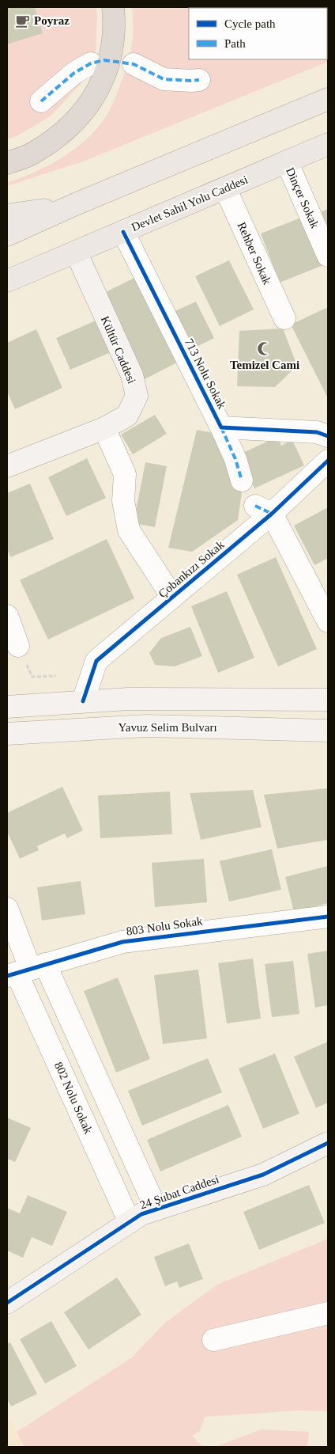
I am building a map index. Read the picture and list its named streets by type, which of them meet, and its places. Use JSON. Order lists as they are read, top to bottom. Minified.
{"streets":{"main road":["Devlet Sahil Yolu Caddesi"],"street":["Dinçer Sokak","Rehber Sokak","Kültür Caddesi","713 Nolu Sokak","Çobankızı Sokak","Yavuz Selim Bulvarı","803 Nolu Sokak","802 Nolu Sokak","24 Şubat Caddesi"]},"crossings":[["Dinçer Sokak","Devlet Sahil Yolu Caddesi"],["Devlet Sahil Yolu Caddesi","Rehber Sokak"],["Devlet Sahil Yolu Caddesi","Kültür Caddesi"],["Devlet Sahil Yolu Caddesi","713 Nolu Sokak"],["803 Nolu Sokak","802 Nolu Sokak"],["802 Nolu Sokak","24 Şubat Caddesi"]],"places":{"cafe":["Poyraz"],"mosque":["Temizel Cami"]},"legend":["Cycle path","Path"]}
